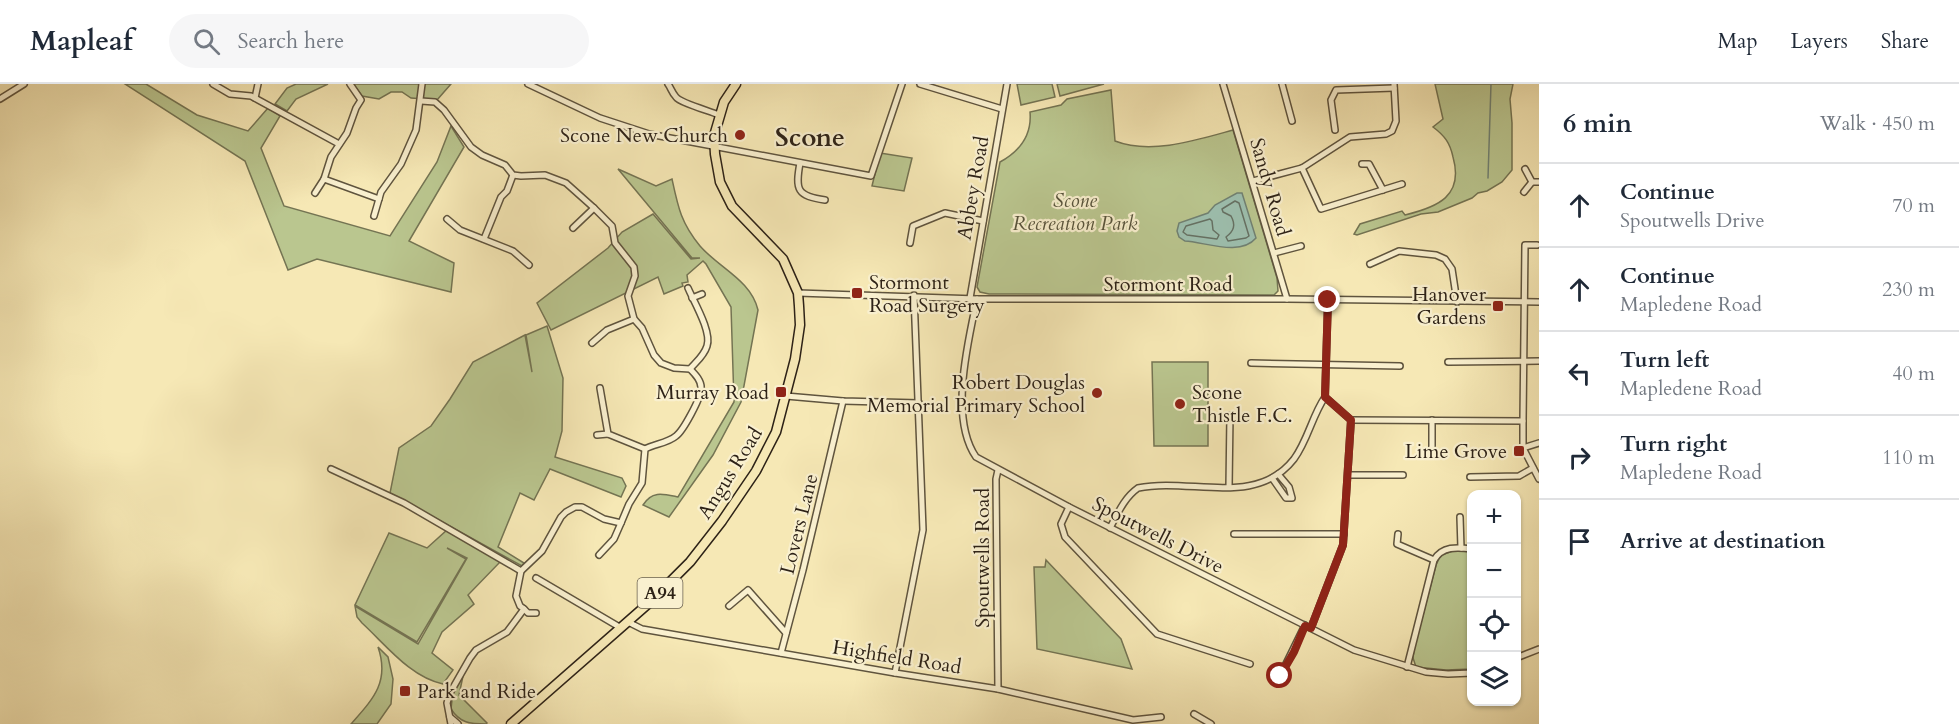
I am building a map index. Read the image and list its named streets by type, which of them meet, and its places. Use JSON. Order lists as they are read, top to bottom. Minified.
{"streets":{"main road":["Angus Road","A94"],"street":["Sandy Road","Abbey Road","Stormont Road","Lovers Lane","Spoutwells Drive","Spoutwells Road","Highfield Road"]},"crossings":[["Sandy Road","Stormont Road"],["Abbey Road","Stormont Road"],["Abbey Road","Spoutwells Road"],["Stormont Road","Angus Road"],["Stormont Road","Spoutwells Road"],["Angus Road","A94"],["Angus Road","Highfield Road"],["Lovers Lane","Highfield Road"],["Spoutwells Drive","Spoutwells Road"],["Spoutwells Road","Highfield Road"]],"districts":["Scone"],"parks":["Scone Recreation Park"],"places":{"other":["Scone New Church","Robert Douglas Memorial Primary School","Scone Thistle F.C."],"transit":["Stormont Road Surgery","Hanover Gardens","Murray Road","Lime Grove","Park and Ride"]},"page":{"header":"Mapleaf","search":"Search here","nav":["Map","Layers","Share"],"heading":["6 min","Walk · 450 m"],"list":[["Continue","Spoutwells Drive","70 m"],["Continue","Mapledene Road","230 m"],["Turn left","Mapledene Road","40 m"],["Turn right","Mapledene Road","110 m"],"Arrive at destination"],"map_buttons":["+","−"]}}
